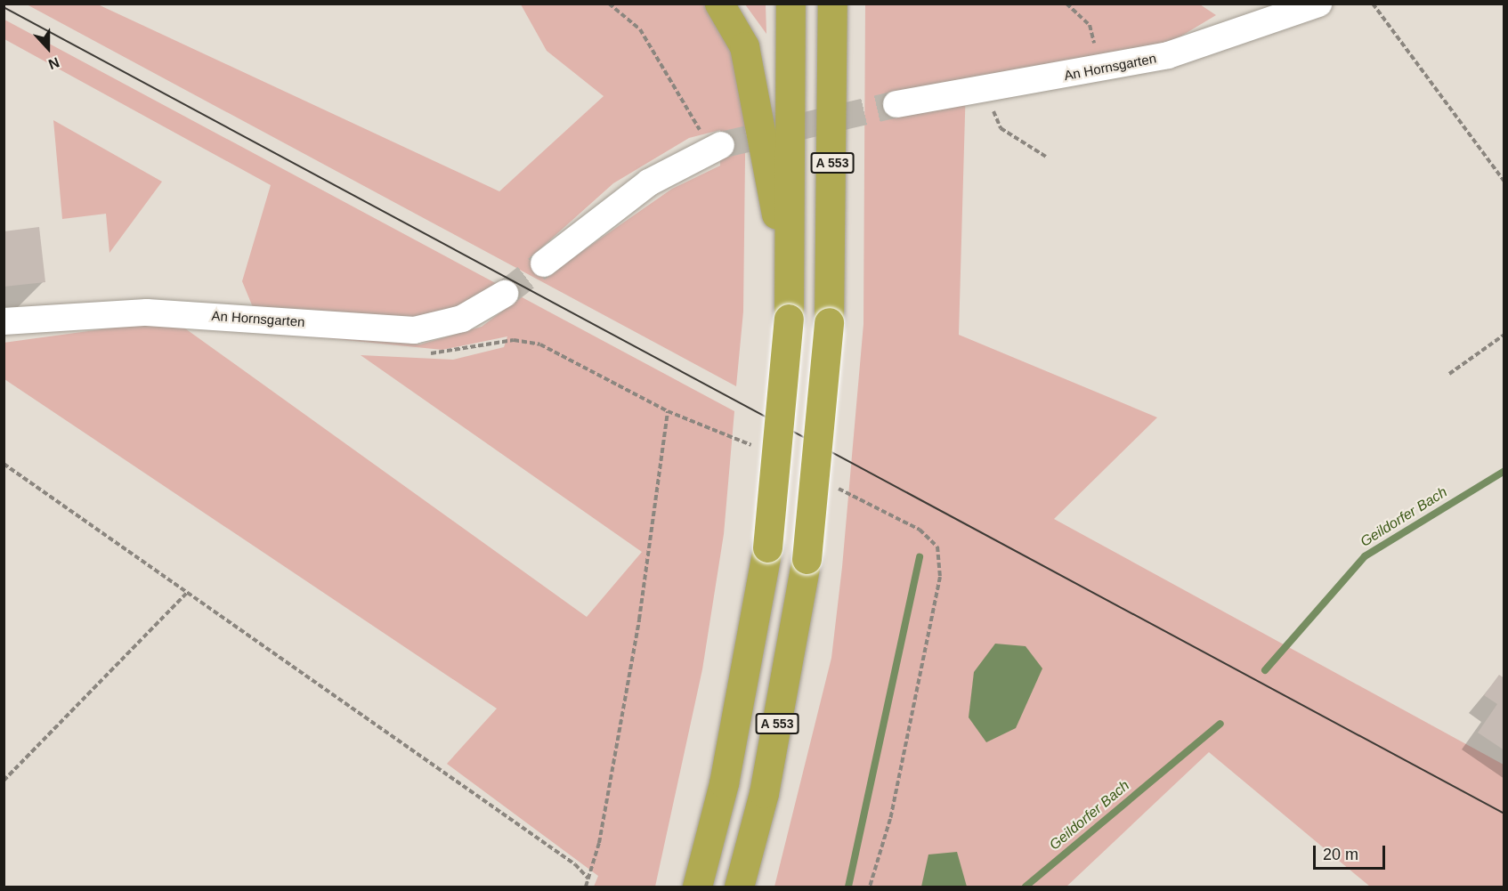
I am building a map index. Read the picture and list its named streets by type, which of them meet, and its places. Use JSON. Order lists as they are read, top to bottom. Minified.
{"streets":{"highway":["A 553"],"street":["An Hornsgarten"]},"water":["Geildorfer Bach"],"scale_bar":"20 m","north":"bottom"}
